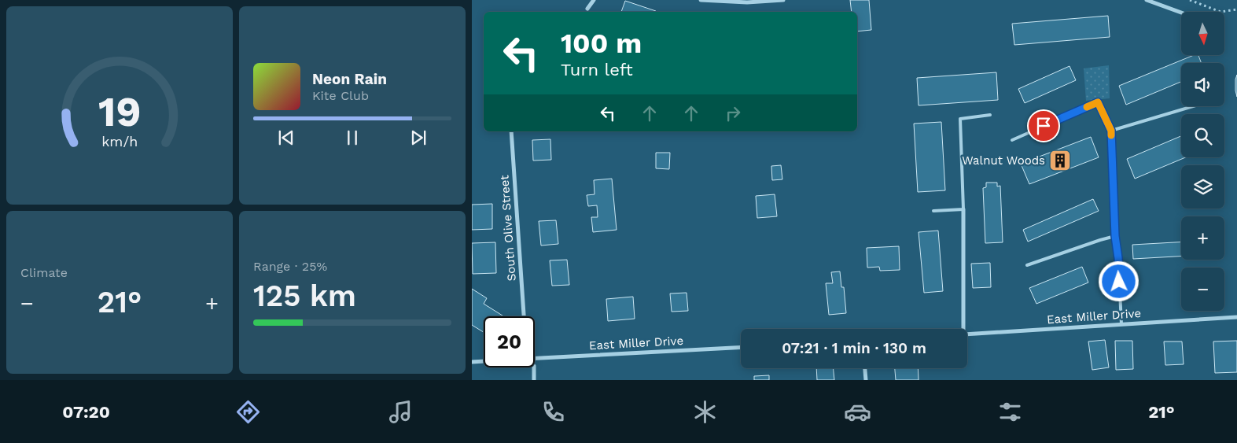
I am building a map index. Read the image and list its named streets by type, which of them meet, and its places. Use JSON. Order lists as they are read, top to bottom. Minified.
{"streets":{"street":["South Olive Street","East Miller Drive"]},"places":{"building":["Walnut Woods"]},"north":"bottom","page":{"map_buttons":["+","−"],"turn":["100 m","Turn left"],"song":["Neon Rain","Kite Club"],"tile":["Climate",["Range · 25%","125 km"]],"heat":["−","21°","+"],"limit":"20","trip":"07:21 · 1 min · 130 m","tabs":["07:20","21°"],"gauge":["19","km/h"]}}
